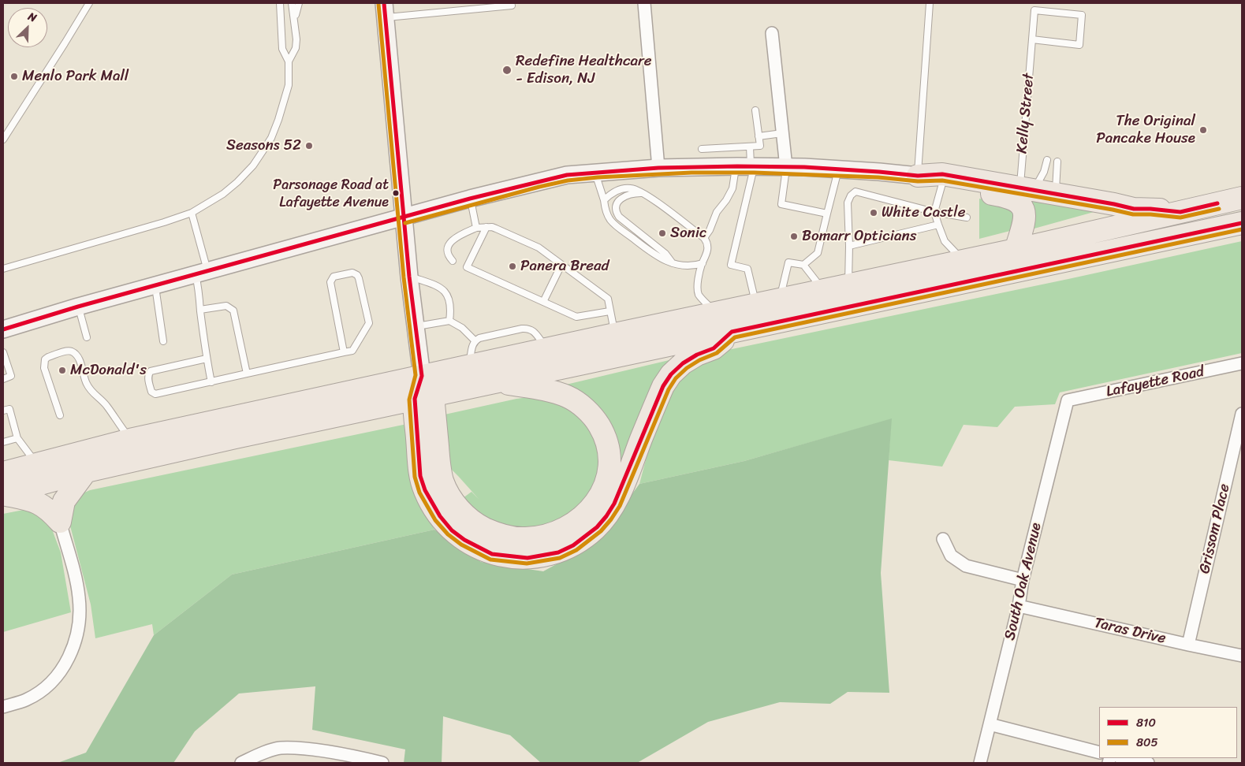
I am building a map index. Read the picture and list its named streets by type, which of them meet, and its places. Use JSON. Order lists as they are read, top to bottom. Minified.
{"streets":{"street":["Lafayette Road","Grissom Place","South Oak Avenue","Taras Drive"],"lane":["Kelly Street"]},"crossings":[["Lafayette Road","South Oak Avenue"],["Grissom Place","Taras Drive"],["South Oak Avenue","Taras Drive"]],"places":["Redefine Healthcare - Edison, NJ","Menlo Park Mall","The Original Pancake House","Seasons 52","Parsonage Road at Lafayette Avenue","White Castle","Sonic","Bomarr Opticians","Panera Bread","McDonald's"],"lines":["transit line 810","transit line 805"],"legend":["810","805"],"north":"top right"}
